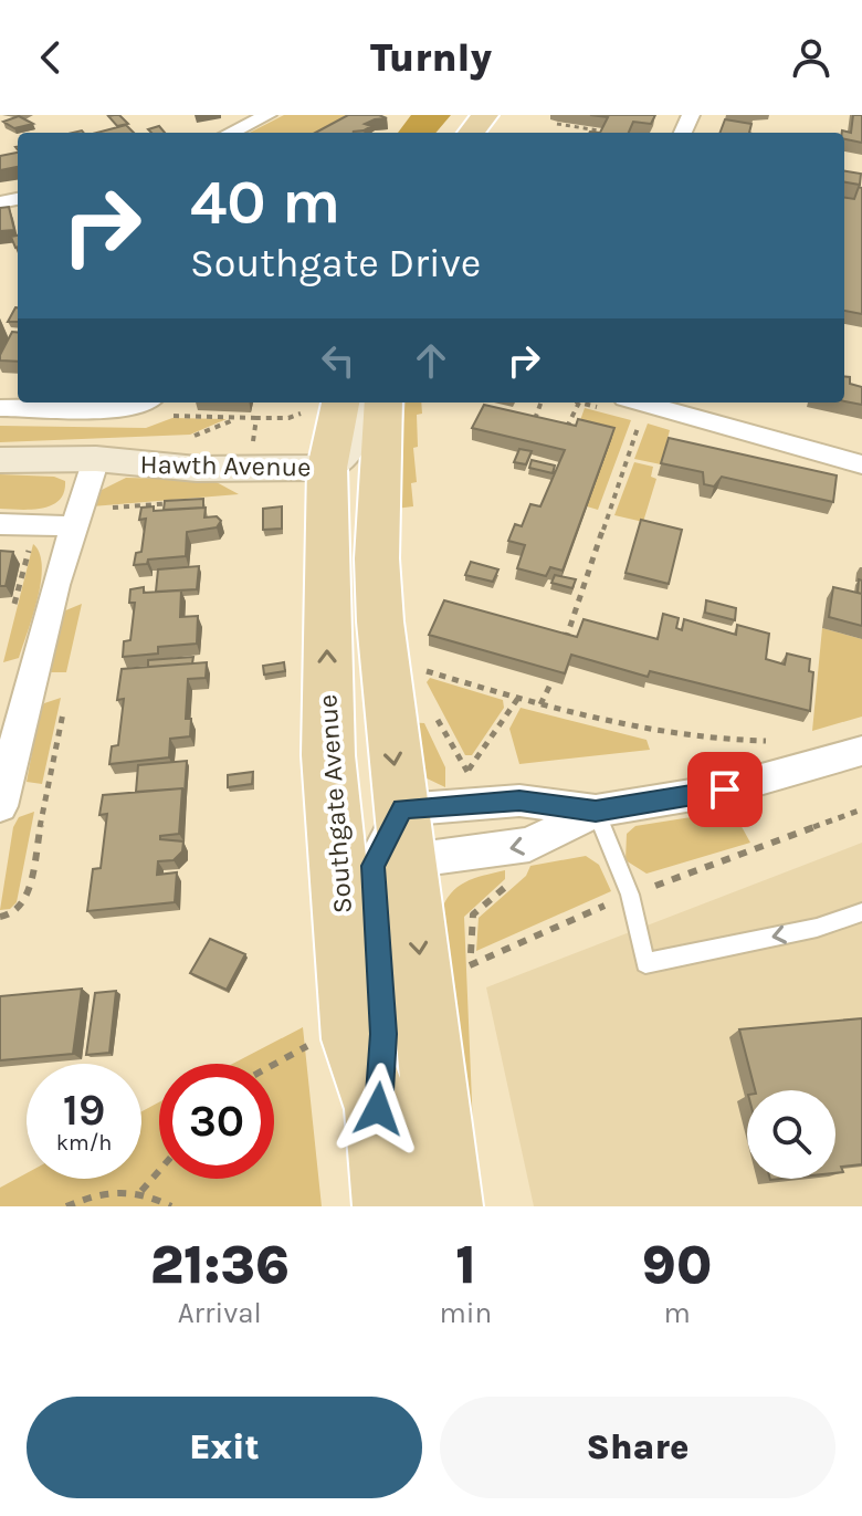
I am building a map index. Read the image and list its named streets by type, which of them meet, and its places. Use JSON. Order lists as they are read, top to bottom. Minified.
{"streets":{"main road":["Southgate Avenue"],"street":["Hawth Avenue"]},"crossings":[["Hawth Avenue","Southgate Avenue"]],"page":{"header":"Turnly","turn":["40 m","Southgate Drive"],"speed":"19 km/h","limit":"30","eta":["21:36","Arrival","1","min","90","m"],"buttons":["Exit","Share"]}}
